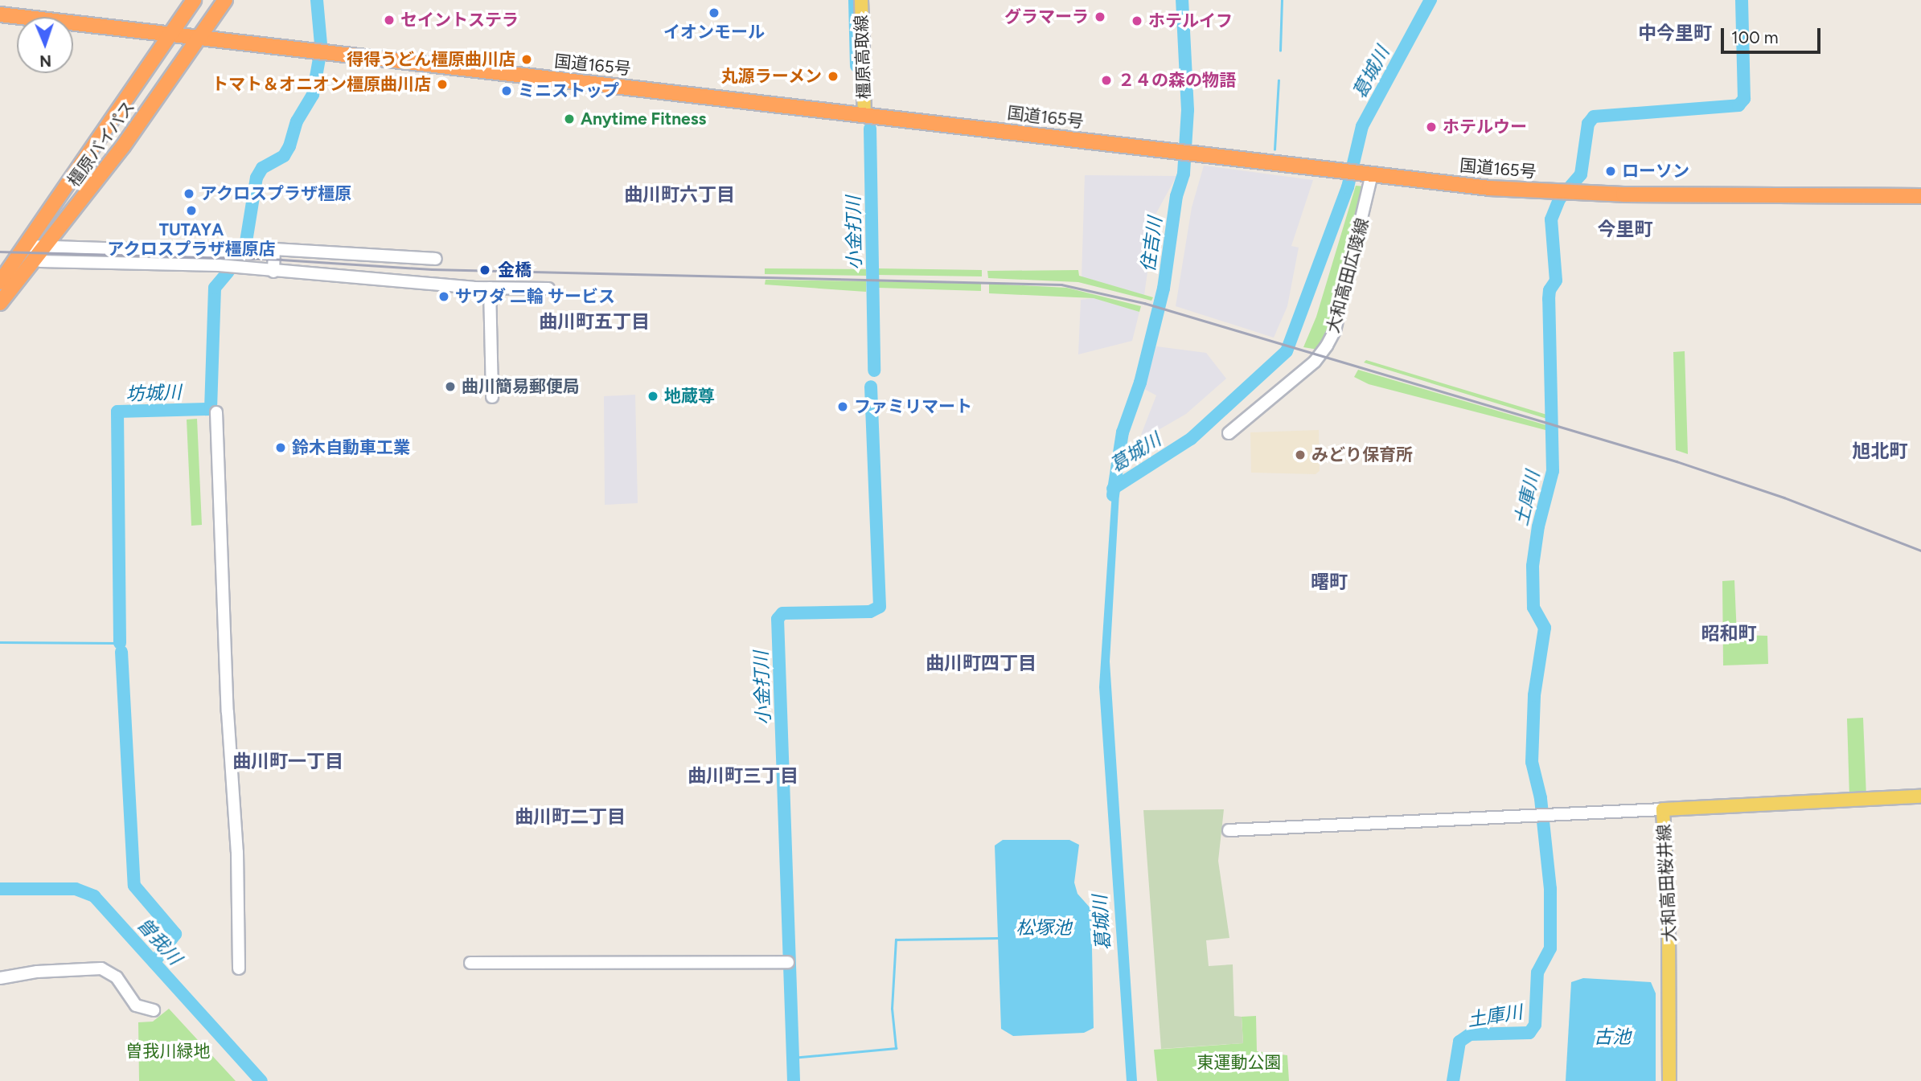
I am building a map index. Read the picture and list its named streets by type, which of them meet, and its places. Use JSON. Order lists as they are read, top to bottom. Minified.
{"streets":{"highway":["国道165号","橿原バイパス"],"main road":["橿原高取線","大和高田桜井線"],"street":["大和高田広陵線"]},"crossings":[["橿原高取線","国道165号"],["国道165号","橿原バイパス"],["国道165号","大和高田広陵線"]],"districts":["中今里町","曲川町六丁目","今里町","曲川町五丁目","旭北町","曙町","昭和町","曲川町四丁目","曲川町一丁目","曲川町三丁目","曲川町二丁目"],"water":["葛城川","小金打川","住吉川","坊城川","土庫川","松塚池","曽我川","古池"],"parks":["曽我川緑地","東運動公園"],"places":["イオンモール","グラマーラ","セイントステラ","ホテルイフ","得得うどん橿原曲川店","丸源ラーメン","２４の森の物語","トマト＆オニオン橿原曲川店","ミニストップ","Anytime Fitness","ホテルウー","ローソン","アクロスプラザ橿原","TUTAYA アクロスプラザ橿原店","金橋","サワダ 二輪 サービス","曲川簡易郵便局","地蔵尊","ファミリマート","鈴木自動車工業","みどり保育所"],"scale_bar":"100 m","north":"bottom"}
